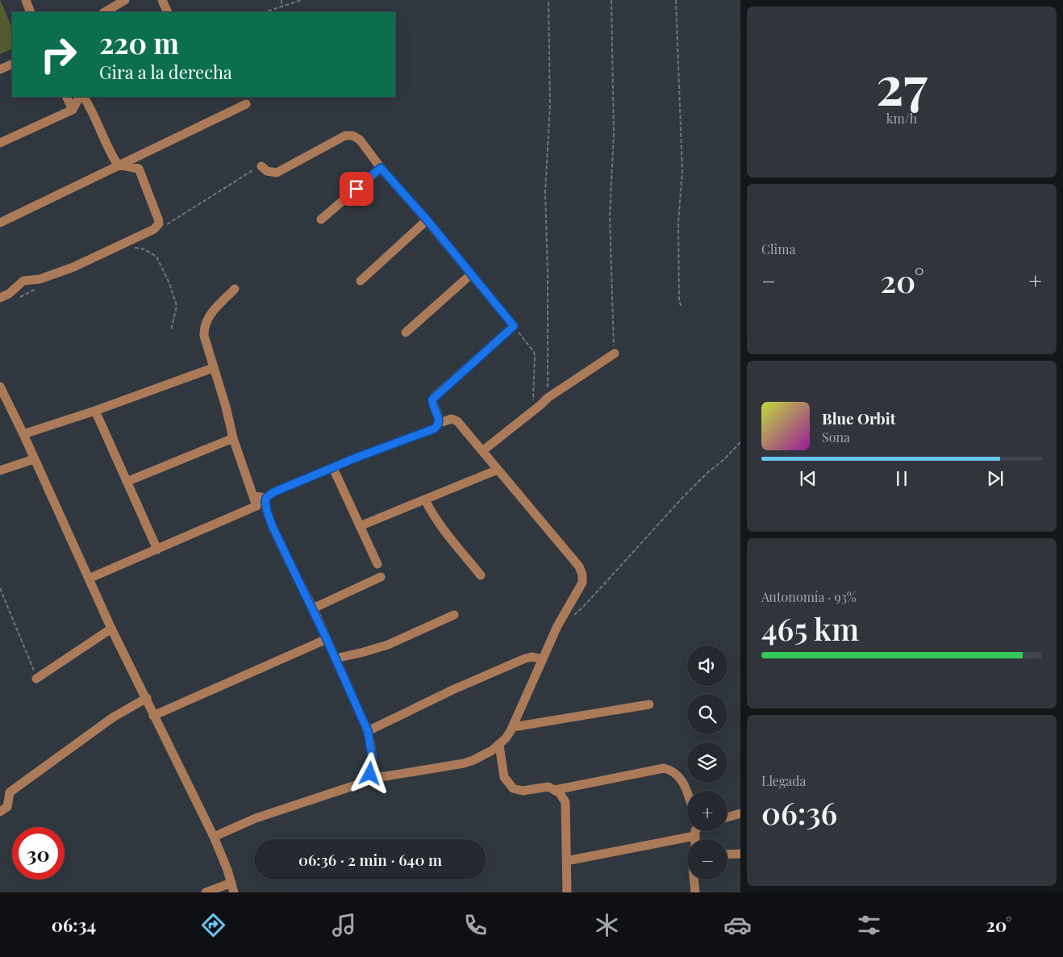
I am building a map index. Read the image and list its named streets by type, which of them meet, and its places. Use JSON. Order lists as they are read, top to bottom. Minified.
{"page":{"tile":[["27","km/h"],"Clima",["Autonomía · 93%","465 km"],["Llegada","06:36"]],"turn":["220 m","Gira a la derecha"],"heat":["−","20°","+"],"song":["Blue Orbit","Sona"],"map_buttons":["+","−"],"limit":"30","trip":"06:36 · 2 min · 640 m","tabs":["06:34","20°"]}}
